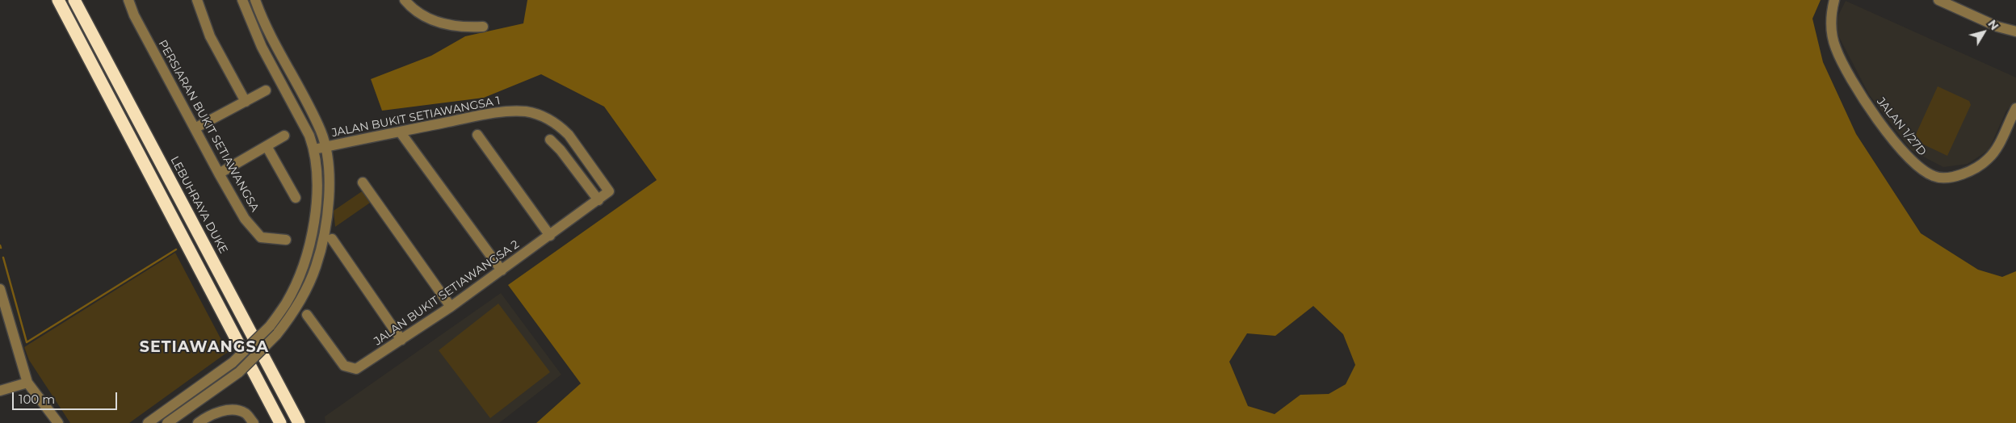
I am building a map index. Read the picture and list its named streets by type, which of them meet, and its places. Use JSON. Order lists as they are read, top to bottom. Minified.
{"streets":{"highway":["LEBUHRAYA DUKE"],"street":["JALAN BUKIT SETIAWANGSA 1","PERSIARAN BUKIT SETIAWANGSA","JALAN 1/27D","JALAN BUKIT SETIAWANGSA 2"]},"crossings":[["JALAN BUKIT SETIAWANGSA 1","JALAN BUKIT SETIAWANGSA 2"]],"districts":["SETIAWANGSA"],"scale_bar":"100 m","north":"top right"}
